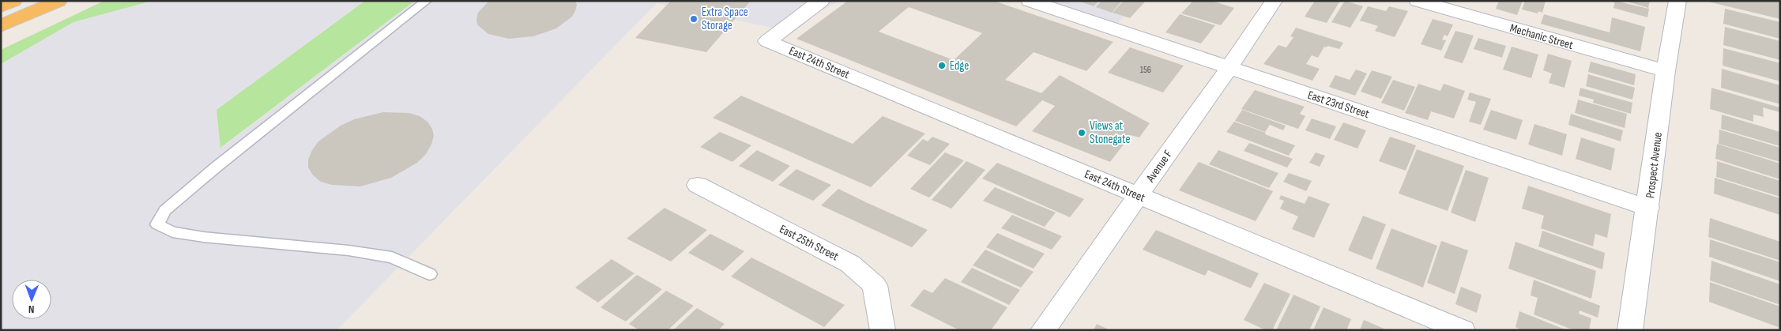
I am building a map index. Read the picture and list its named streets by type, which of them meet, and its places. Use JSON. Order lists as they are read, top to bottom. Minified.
{"streets":{"street":["Mechanic Street","East 24th Street","East 23rd Street","Prospect Avenue","Avenue F","East 25th Street"]},"crossings":[["Mechanic Street","Prospect Avenue"],["East 24th Street","Avenue F"],["East 23rd Street","Prospect Avenue"],["East 23rd Street","Avenue F"]],"places":["Extra Space Storage","Edge","Views at Stonegate"],"house_numbers":["156"],"north":"bottom"}
